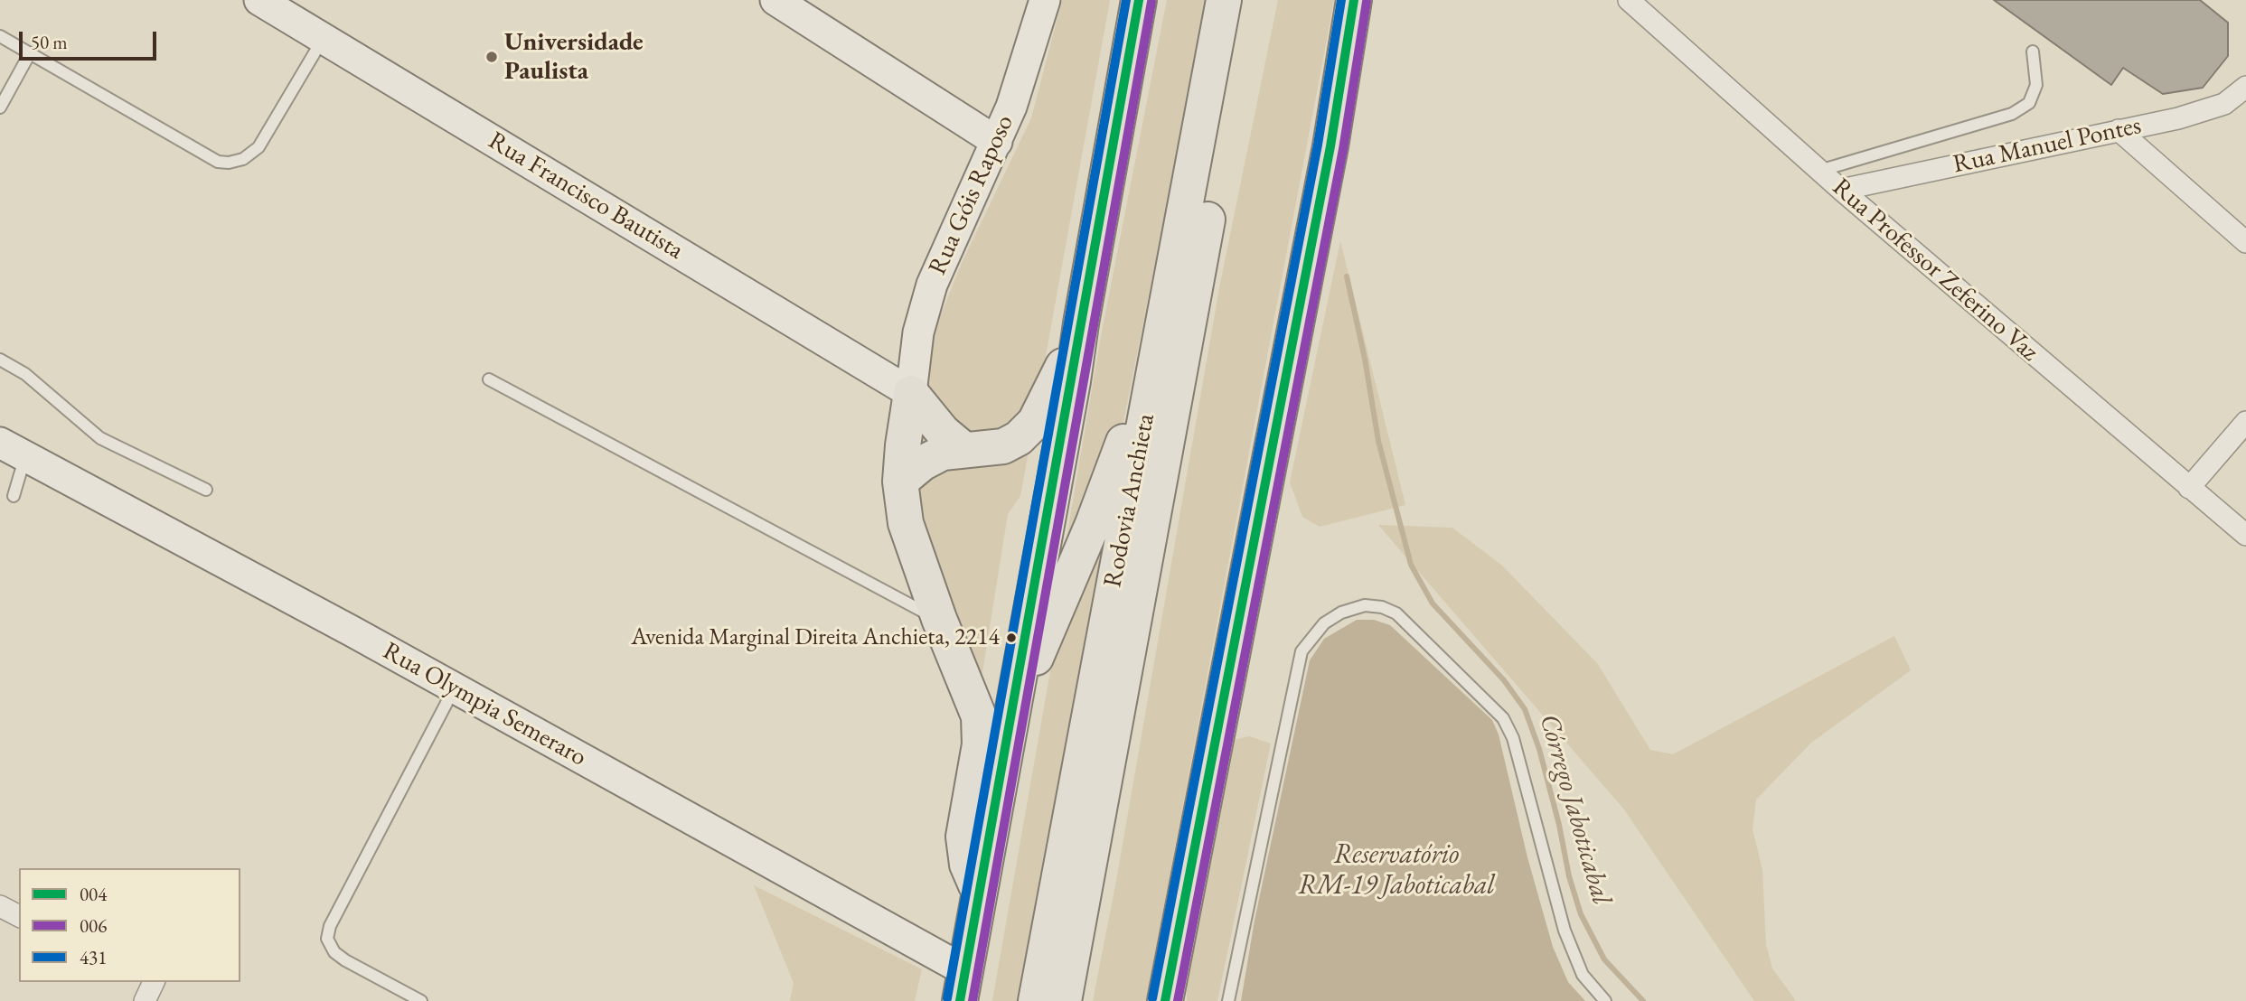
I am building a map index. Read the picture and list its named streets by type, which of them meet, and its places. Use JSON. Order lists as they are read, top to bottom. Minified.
{"streets":{"highway":["Rodovia Anchieta"],"street":["Rua Manuel Pontes","Rua Góis Raposo","Rua Francisco Bautista","Rua Professor Zeferino Vaz","Rua Olympia Semeraro"]},"crossings":[["Rua Manuel Pontes","Rua Professor Zeferino Vaz"],["Rua Góis Raposo","Rua Francisco Bautista"]],"water":["Córrego Jaboticabal","Reservatório RM-19 Jaboticabal"],"places":["Universidade Paulista","Avenida Marginal Direita Anchieta, 2214"],"lines":["transit line 004","transit line 431","transit line 006"],"legend":["004","006","431"],"scale_bar":"50 m"}
